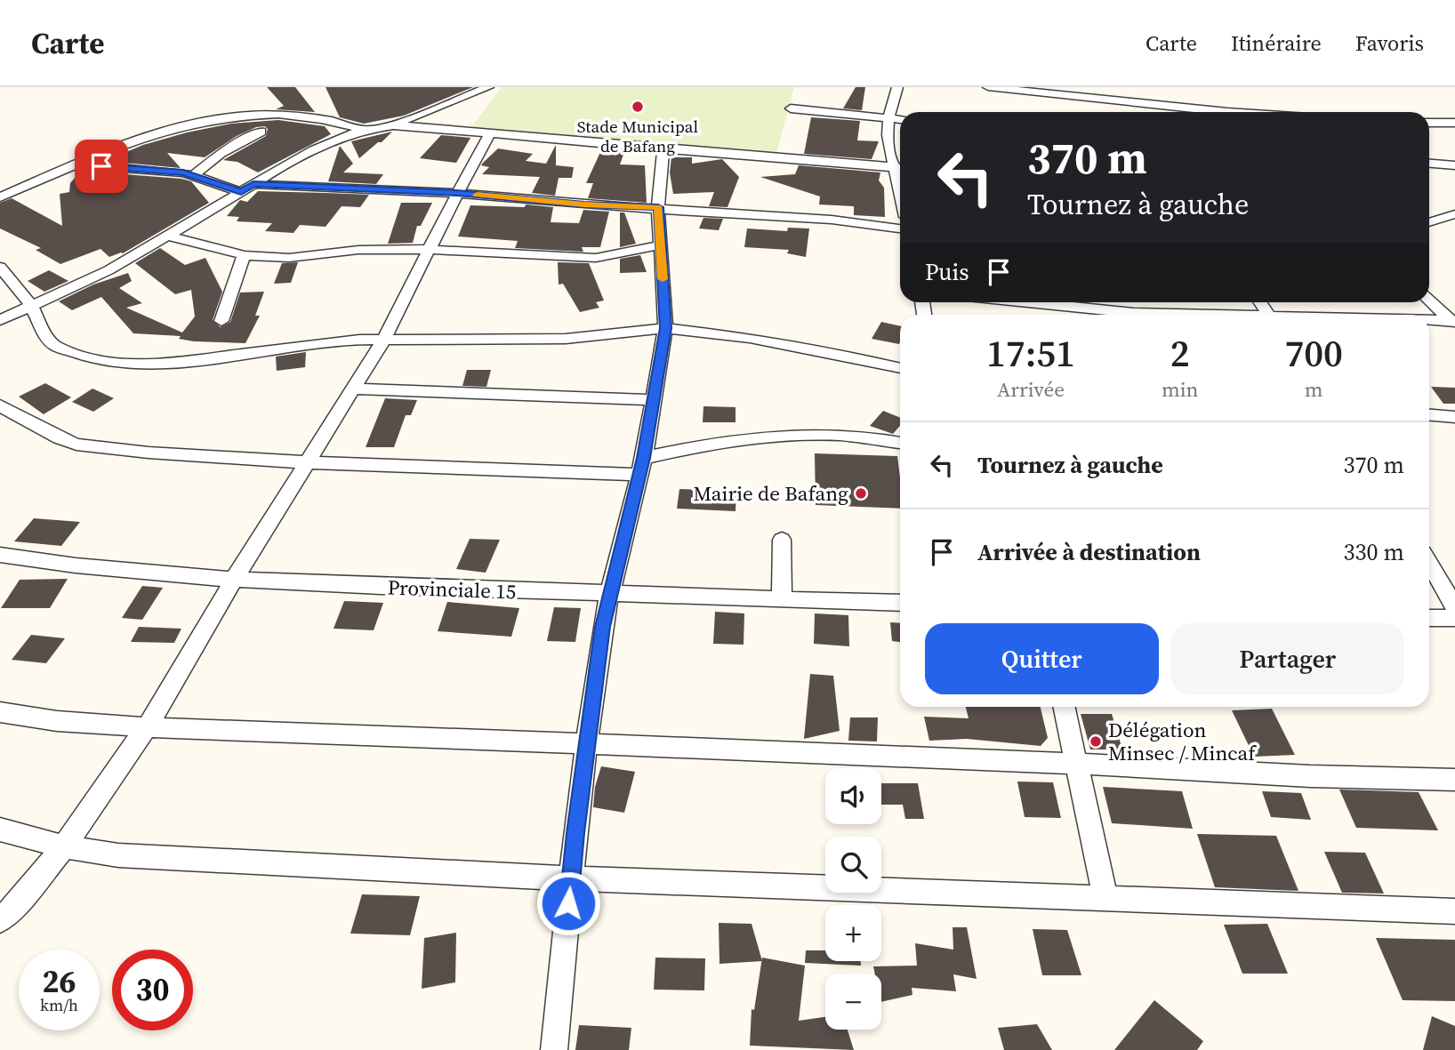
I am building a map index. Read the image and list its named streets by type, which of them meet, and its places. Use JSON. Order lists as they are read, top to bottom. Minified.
{"streets":{"street":["Provinciale 15"]},"places":["Stade Municipal de Bafang","Mairie de Bafang","Délégation Minsec / Mincaf"],"page":{"header":"Carte","nav":["Carte","Itinéraire","Favoris"],"turn":["370 m","Tournez à gauche"],"then":"Puis","eta":["17:51","Arrivée","2","min","700","m"],"list":[{"name":"Tournez à gauche","value":"370 m"},{"name":"Arrivée à destination","value":"330 m"}],"buttons":["Quitter","Partager"],"map_buttons":["+","−"],"speed":"26 km/h","limit":"30"}}
